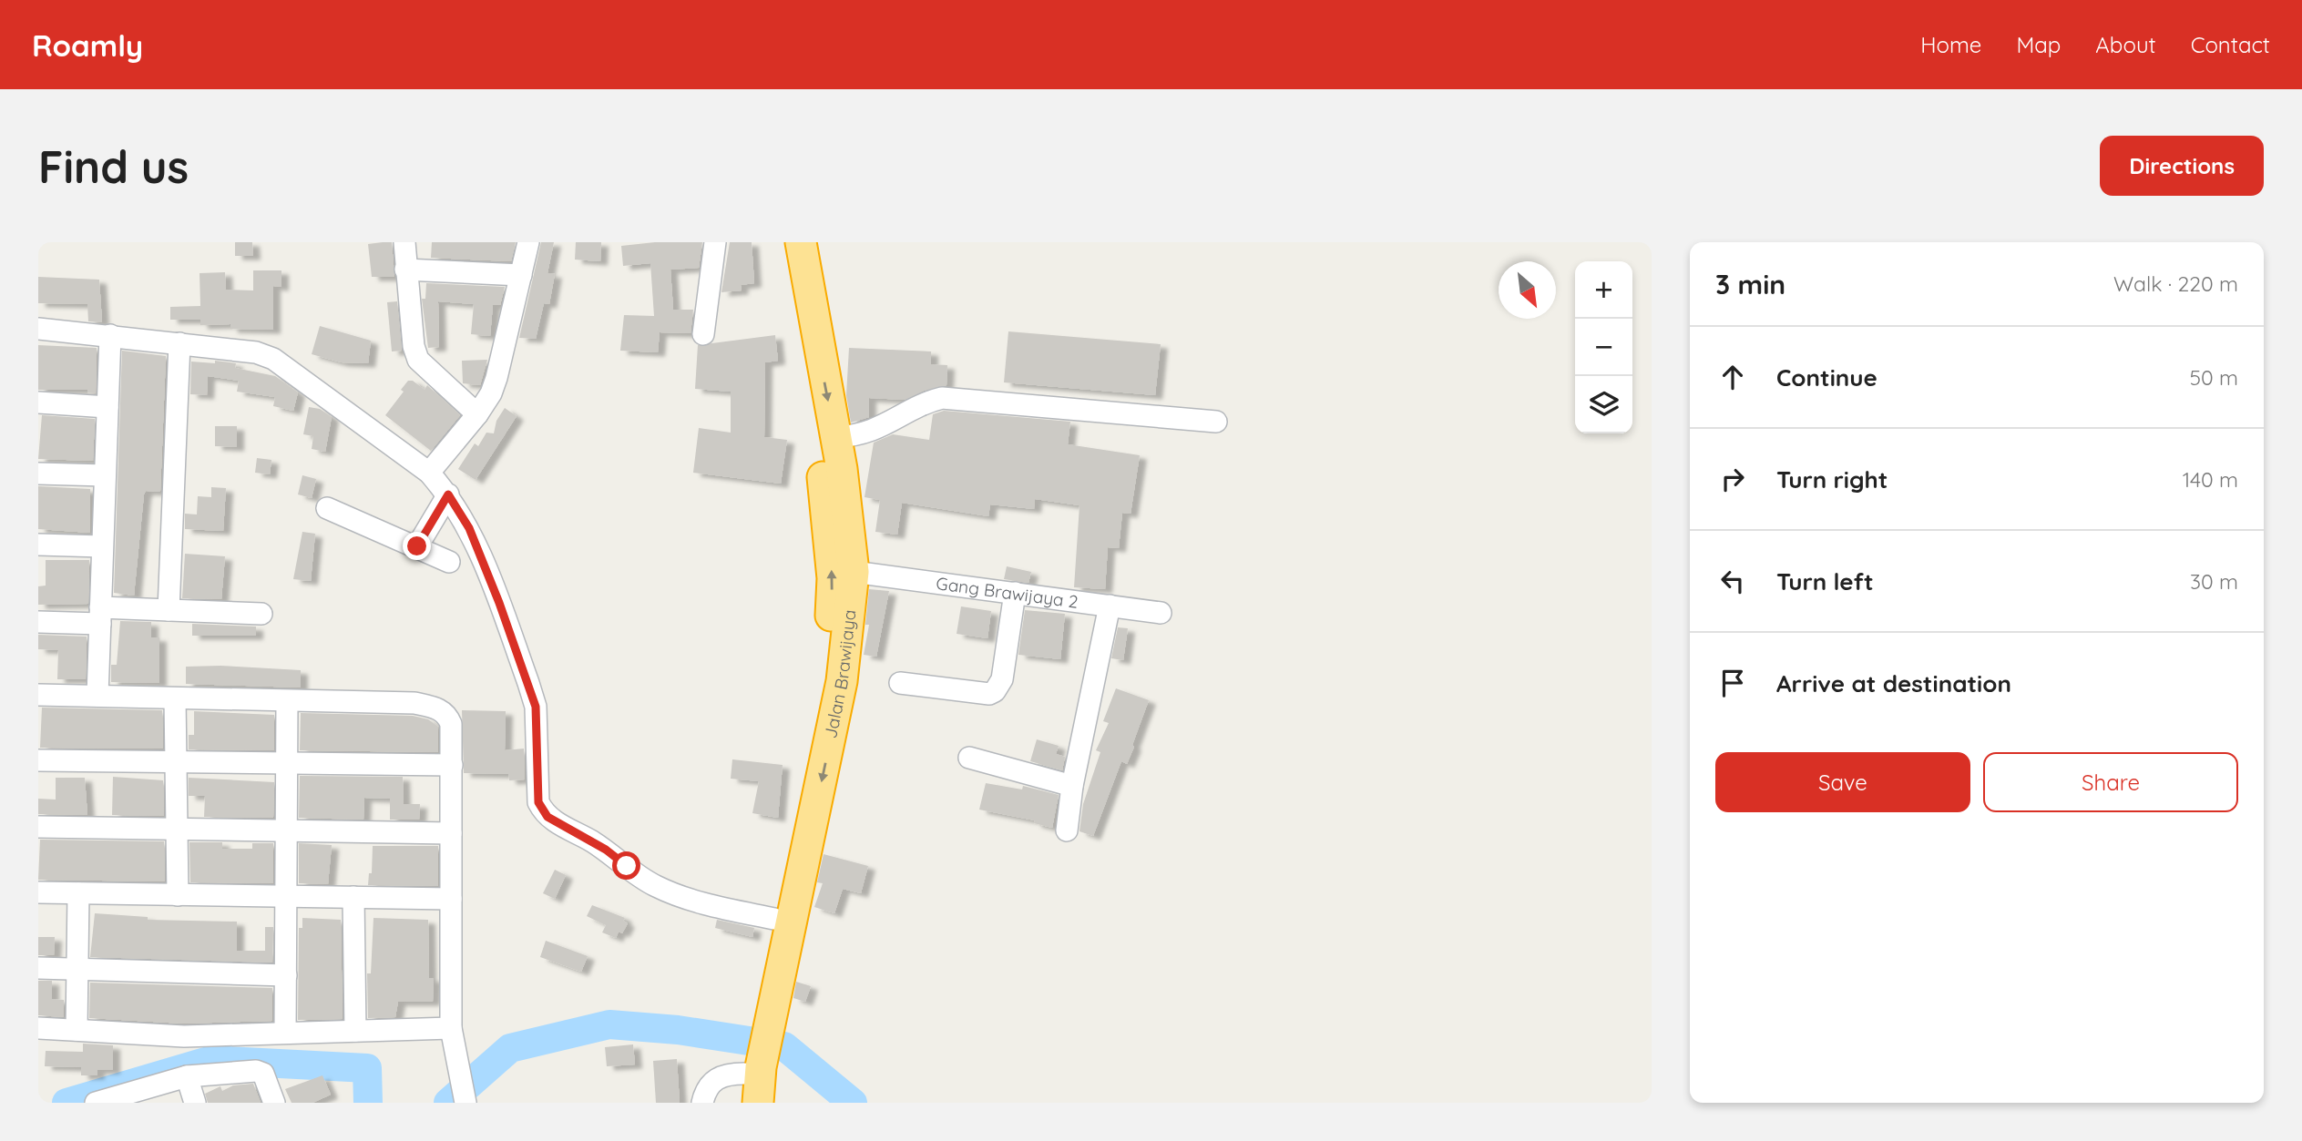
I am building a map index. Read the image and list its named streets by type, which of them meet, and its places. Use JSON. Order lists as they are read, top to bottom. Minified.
{"streets":{"highway":["Jalan Brawijaya"],"street":["Gang Brawijaya 2"]},"crossings":[["Gang Brawijaya 2","Jalan Brawijaya"]],"north":"bottom right","page":{"header":"Roamly","nav":["Home","Map","About","Contact"],"buttons":["Directions",["Save","Share"]],"title":"Find us","heading":["3 min","Walk · 220 m"],"map_buttons":["+","−"],"list":[["Continue","50 m"],["Turn right","140 m"],["Turn left","30 m"],"Arrive at destination"]}}
